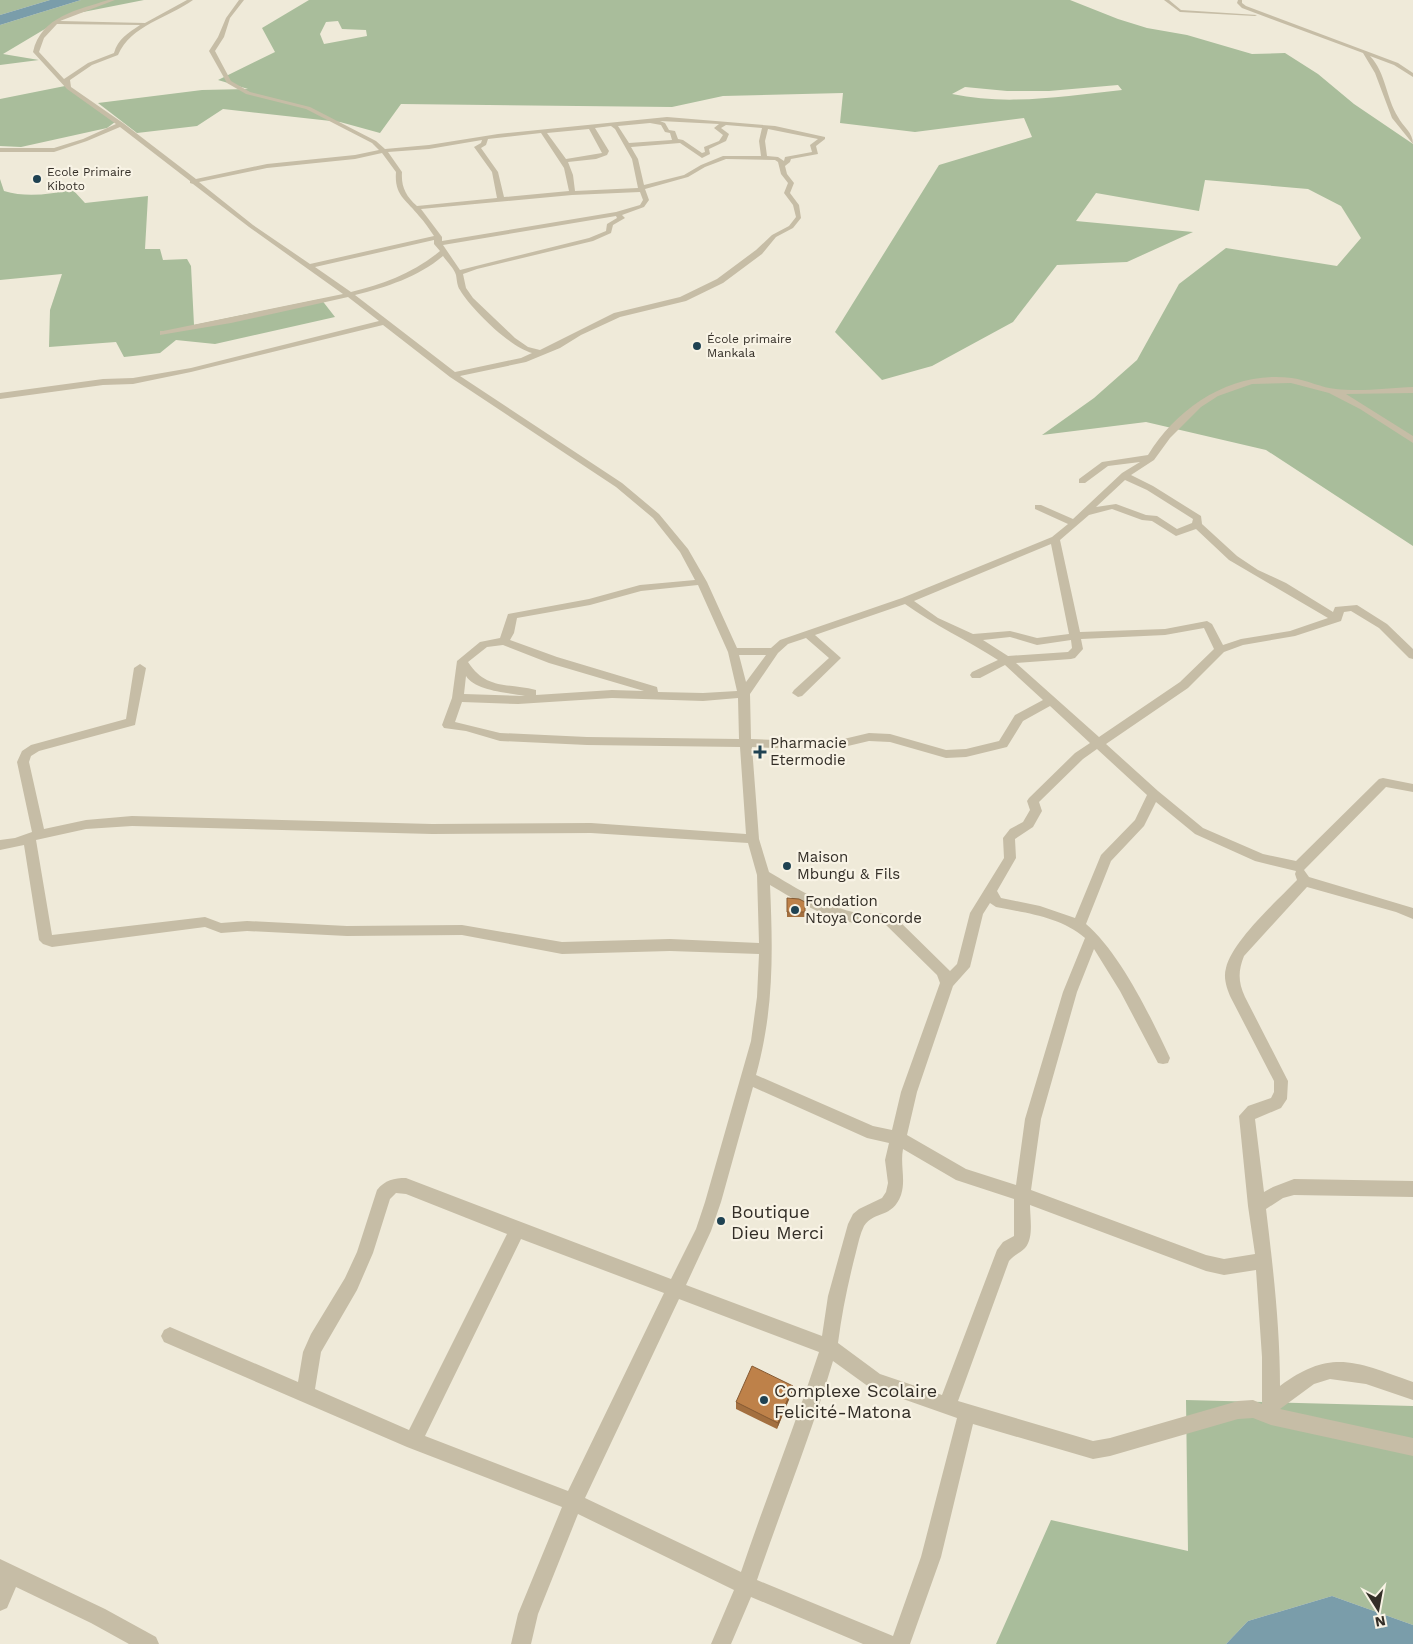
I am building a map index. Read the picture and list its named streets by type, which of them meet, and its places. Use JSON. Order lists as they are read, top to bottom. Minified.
{"places":{"other":["Ecole Primaire Kiboto","École primaire Mankala","Maison Mbungu & Fils","Fondation Ntoya Concorde","Boutique Dieu Merci","Complexe Scolaire Felicité-Matona"],"health":["Pharmacie Etermodie"]},"north":"bottom"}
